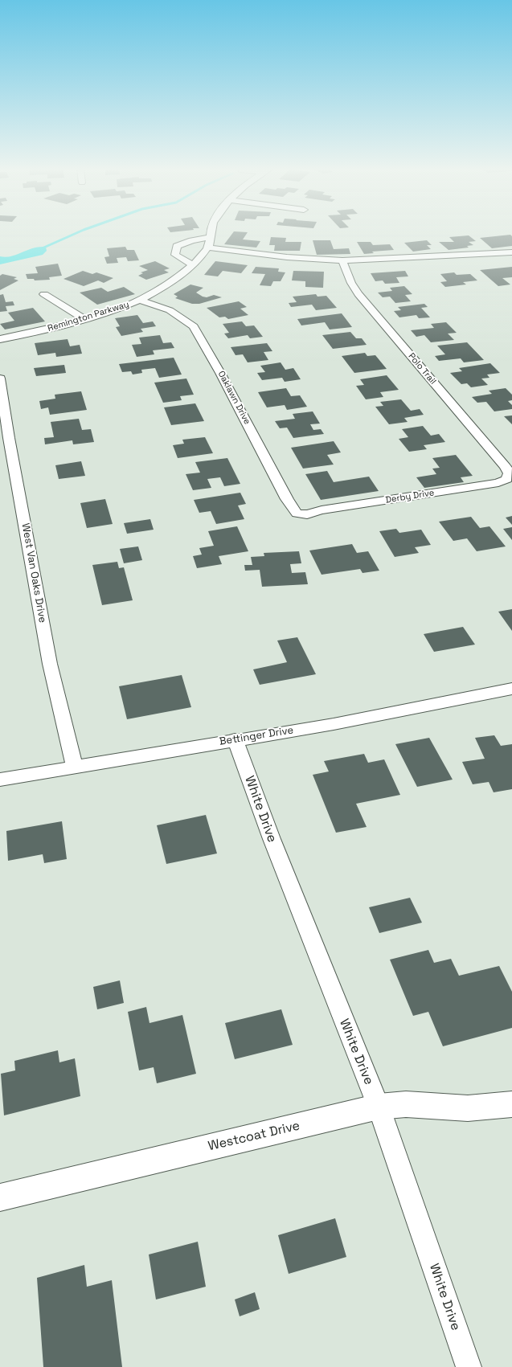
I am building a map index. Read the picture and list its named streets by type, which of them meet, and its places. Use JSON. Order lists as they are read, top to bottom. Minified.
{"streets":{"street":["Remington Parkway","Polo Trail","Oaklawn Drive","Derby Drive","West Van Oaks Drive","Bettinger Drive","White Drive","Westcoat Drive"]},"crossings":[["Remington Parkway","Oaklawn Drive"],["Polo Trail","Derby Drive"],["Oaklawn Drive","Derby Drive"],["West Van Oaks Drive","Bettinger Drive"],["Bettinger Drive","White Drive"],["White Drive","Westcoat Drive"]]}
